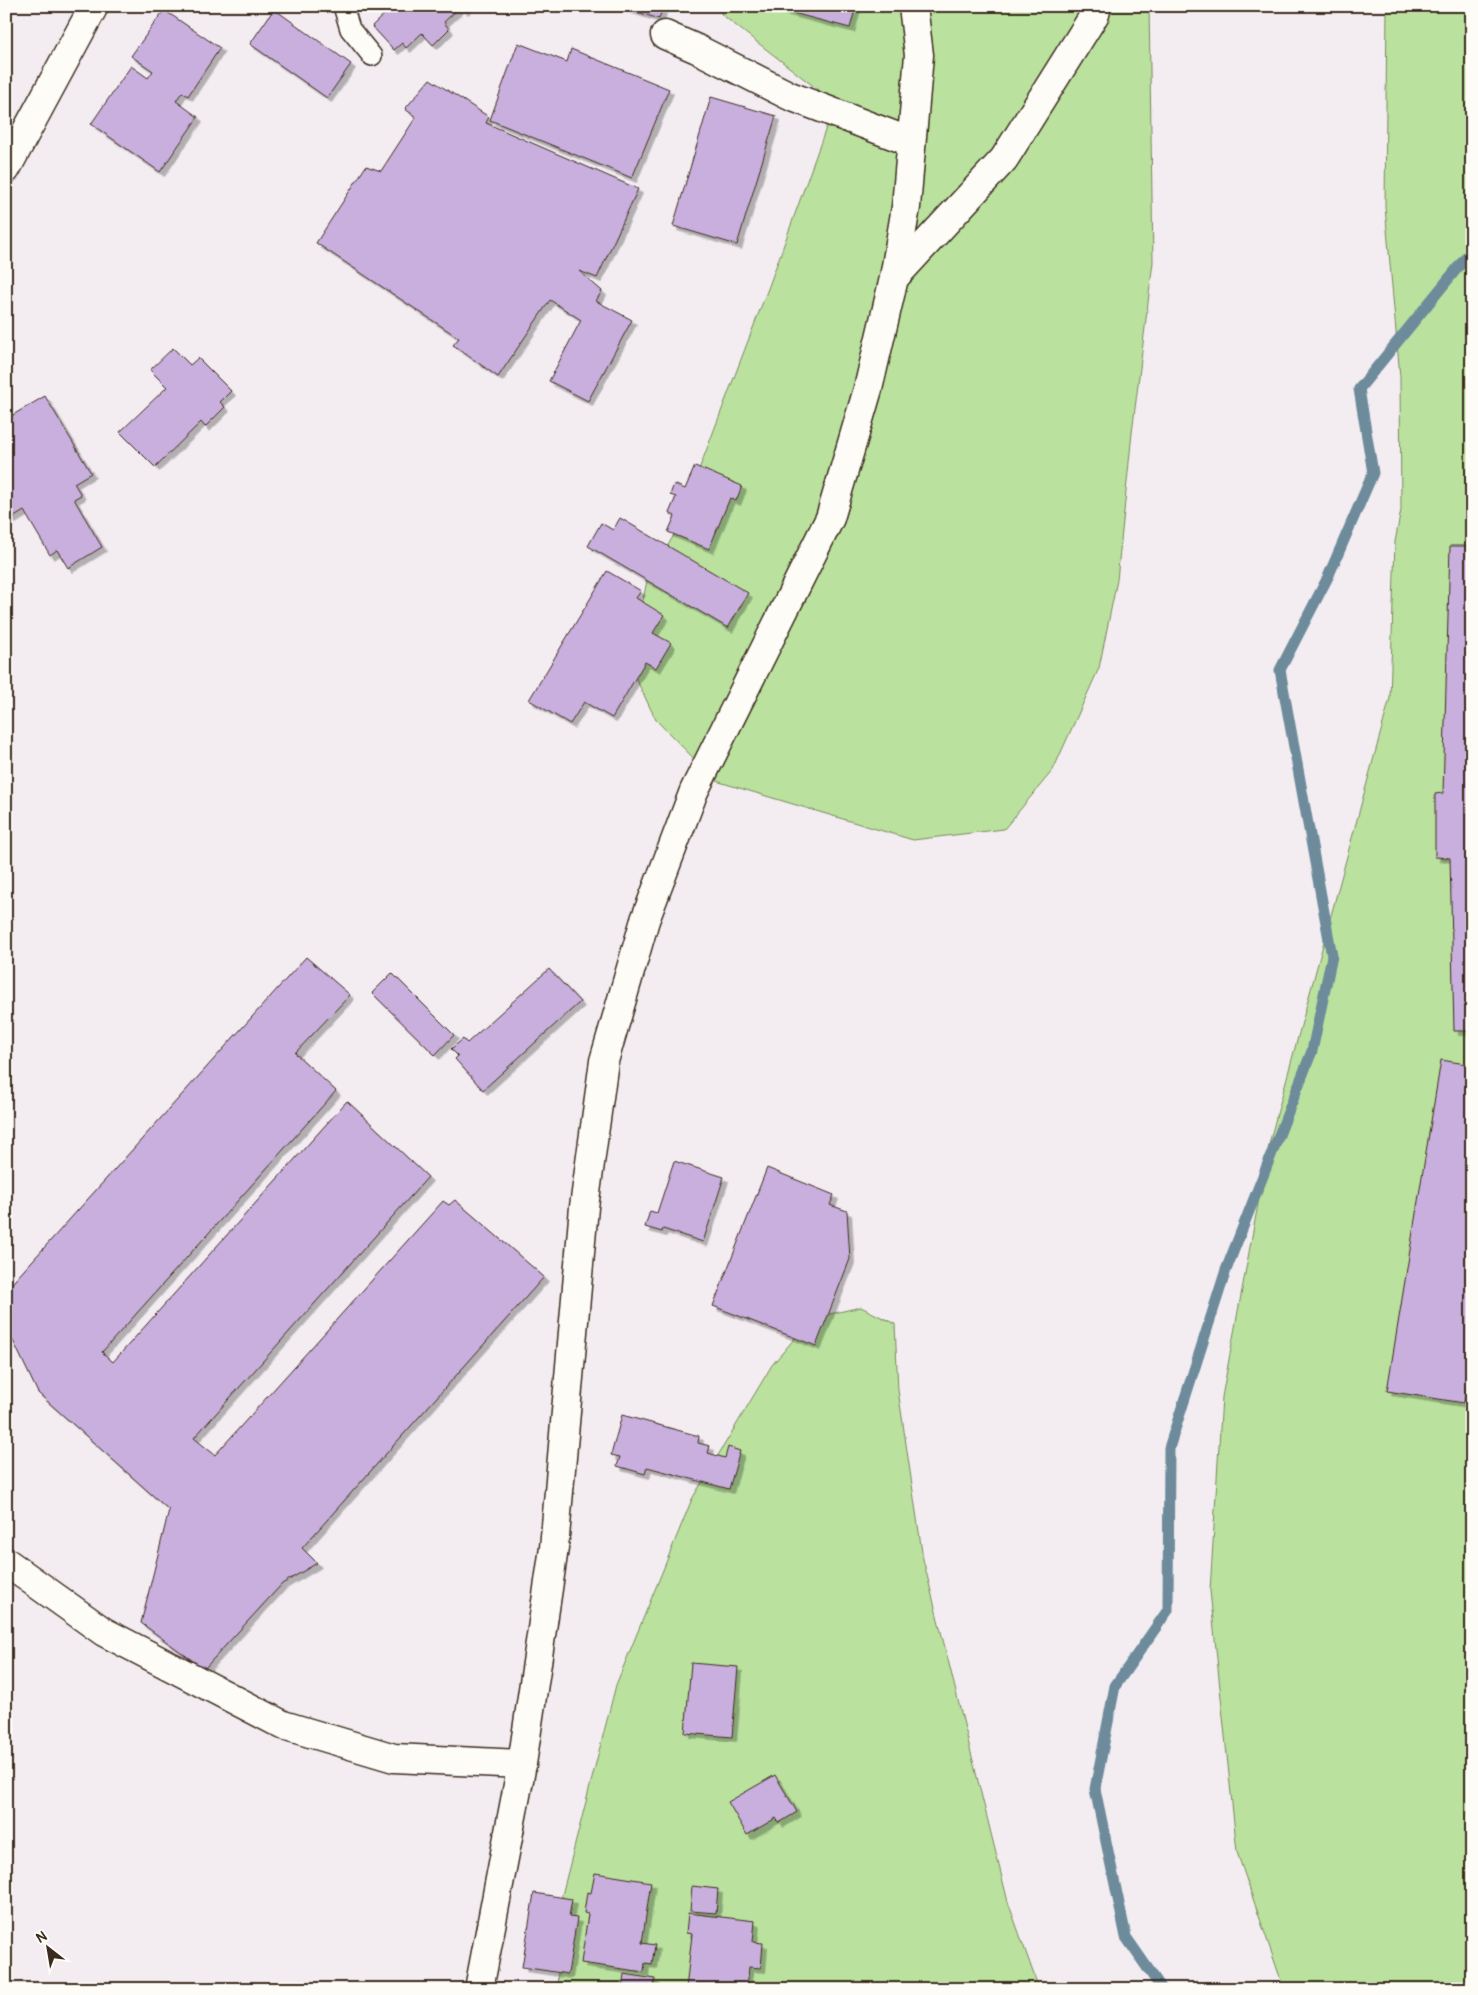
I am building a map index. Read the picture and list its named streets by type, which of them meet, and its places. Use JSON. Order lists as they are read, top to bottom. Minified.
{"north":"top left"}
